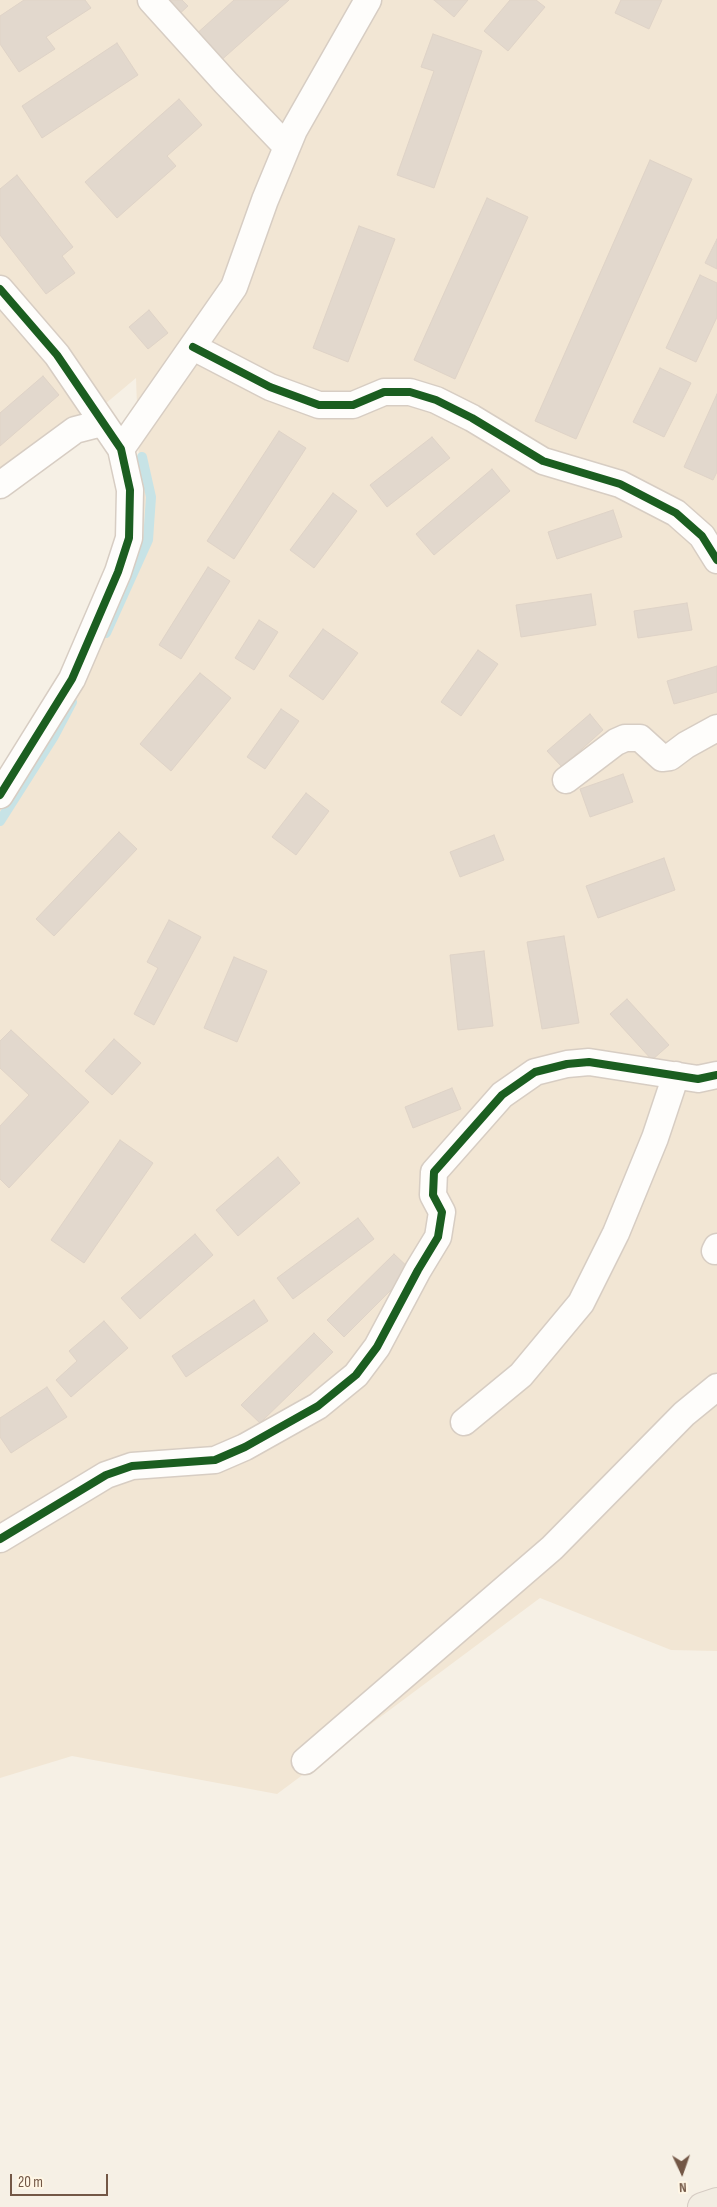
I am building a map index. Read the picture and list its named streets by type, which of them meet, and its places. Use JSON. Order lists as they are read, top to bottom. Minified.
{"scale_bar":"20 m","north":"bottom"}
